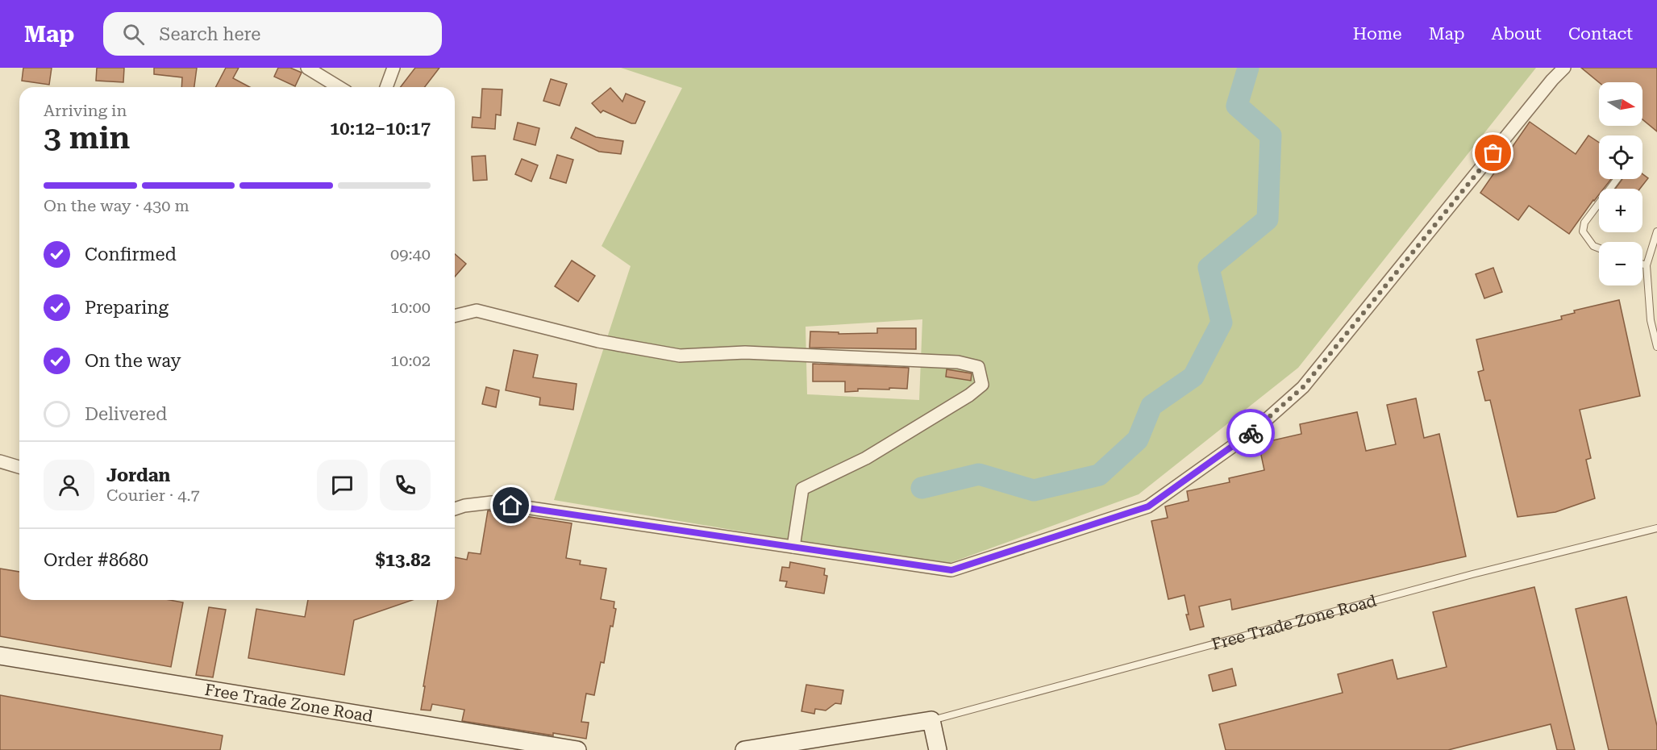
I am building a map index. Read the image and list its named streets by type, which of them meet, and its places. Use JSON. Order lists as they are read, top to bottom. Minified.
{"streets":{"street":["Free Trade Zone Road"]},"north":"right","page":{"header":"Map","search":"Search here","nav":["Home","Map","About","Contact"],"map_buttons":["+","−"],"heading":["3 min","Arriving in","10:12–10:17"],"panel":["Jordan","Courier · 4.7","Order #8680","$13.82"],"bar":"On the way · 430 m","list":[["Confirmed","09:40"],["Preparing","10:00"],["On the way","10:02"],"Delivered"]}}
